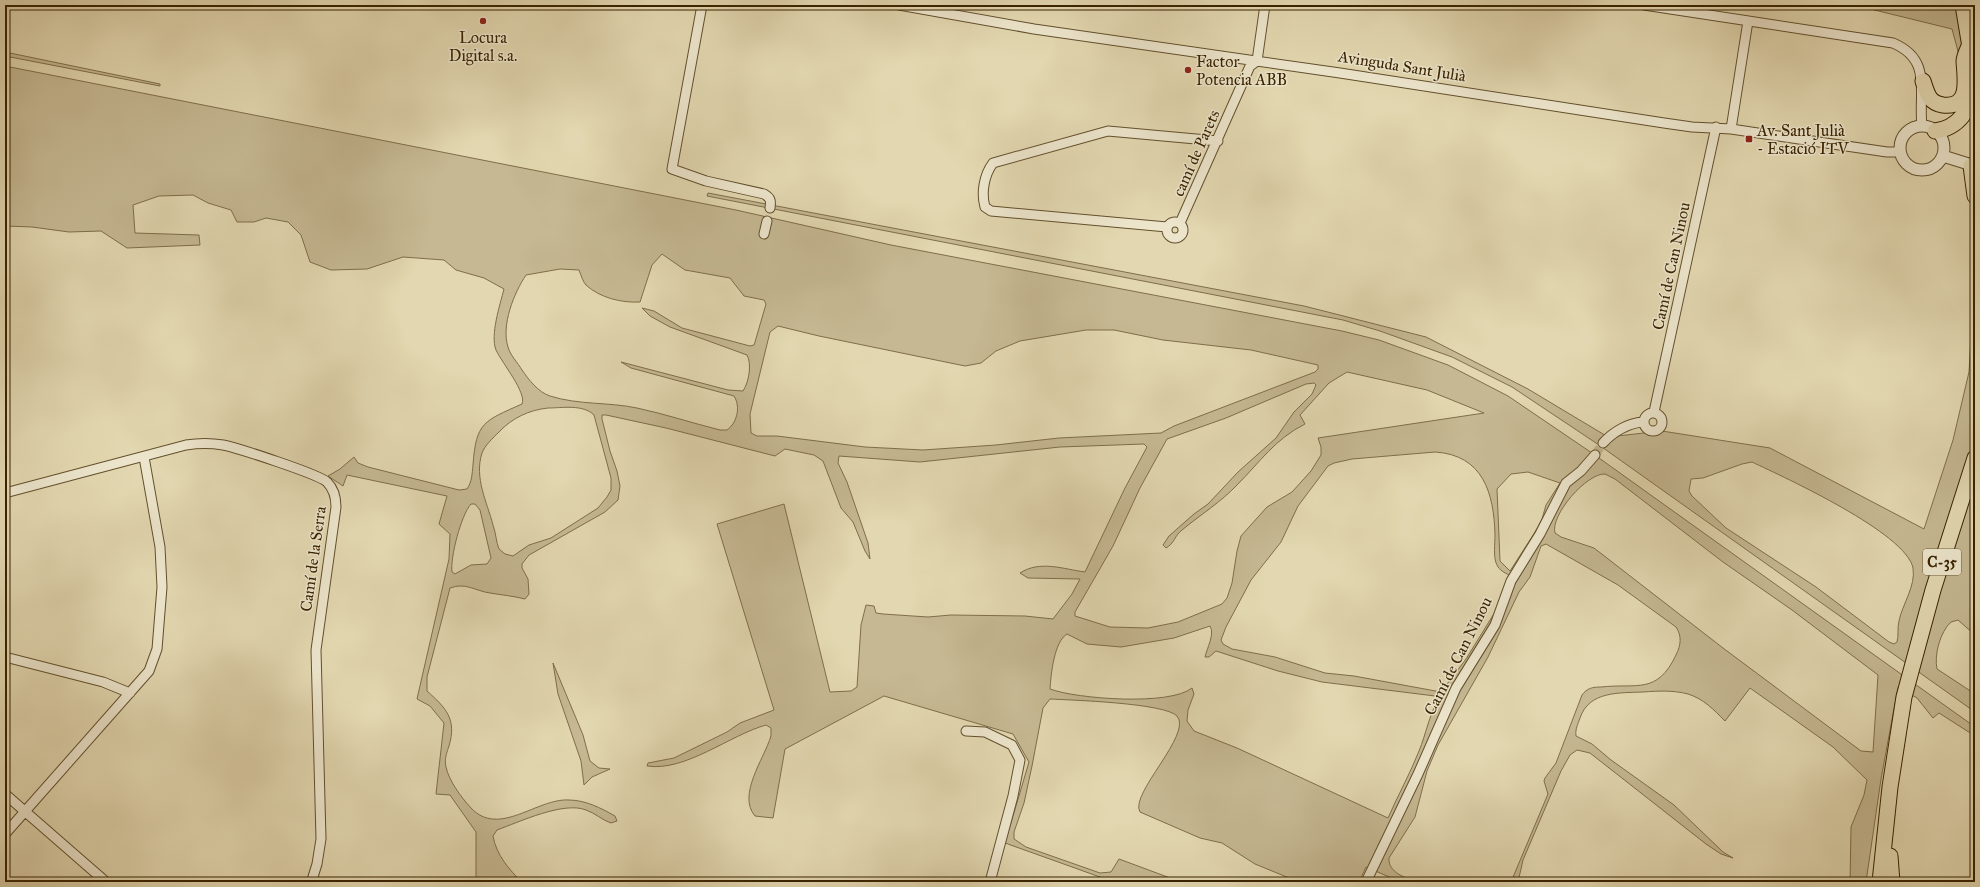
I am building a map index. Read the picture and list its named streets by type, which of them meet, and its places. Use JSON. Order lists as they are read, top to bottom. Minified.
{"streets":{"highway":["C-35"],"street":["Avinguda Sant Julià","camí de Parets","Camí de Can Ninou","Camí de la Serra"]},"crossings":[["Avinguda Sant Julià","camí de Parets"],["Avinguda Sant Julià","Camí de Can Ninou"]],"places":{"other":["Locura Digital s.a.","Factor Potencia ABB"],"transit":["Av. Sant Julià - Estació ITV"]}}
